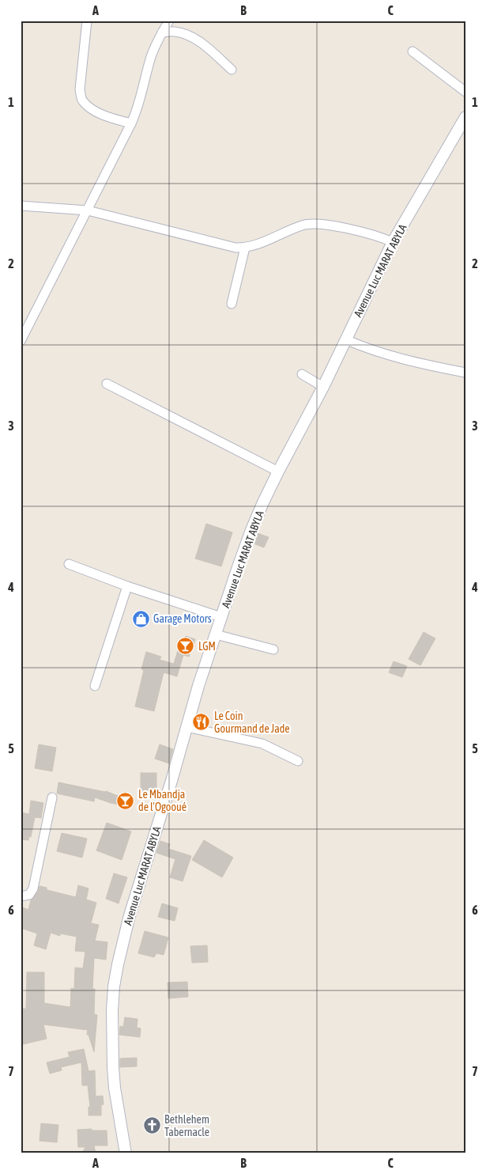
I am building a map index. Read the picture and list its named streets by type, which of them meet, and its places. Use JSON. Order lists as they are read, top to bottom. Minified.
{"streets":{"street":["Avenue Luc MARAT ABYLA"]},"places":{"shop":["Garage Motors"],"bar":["LGM","Le Mbandja de l'Ogooué"],"restaurant":["Le Coin Gourmand de Jade"],"church":["Bethlehem Tabernacle"]},"grid":{"columns":["A","B","C"],"rows":["1","2","3","4","5","6","7"]}}
